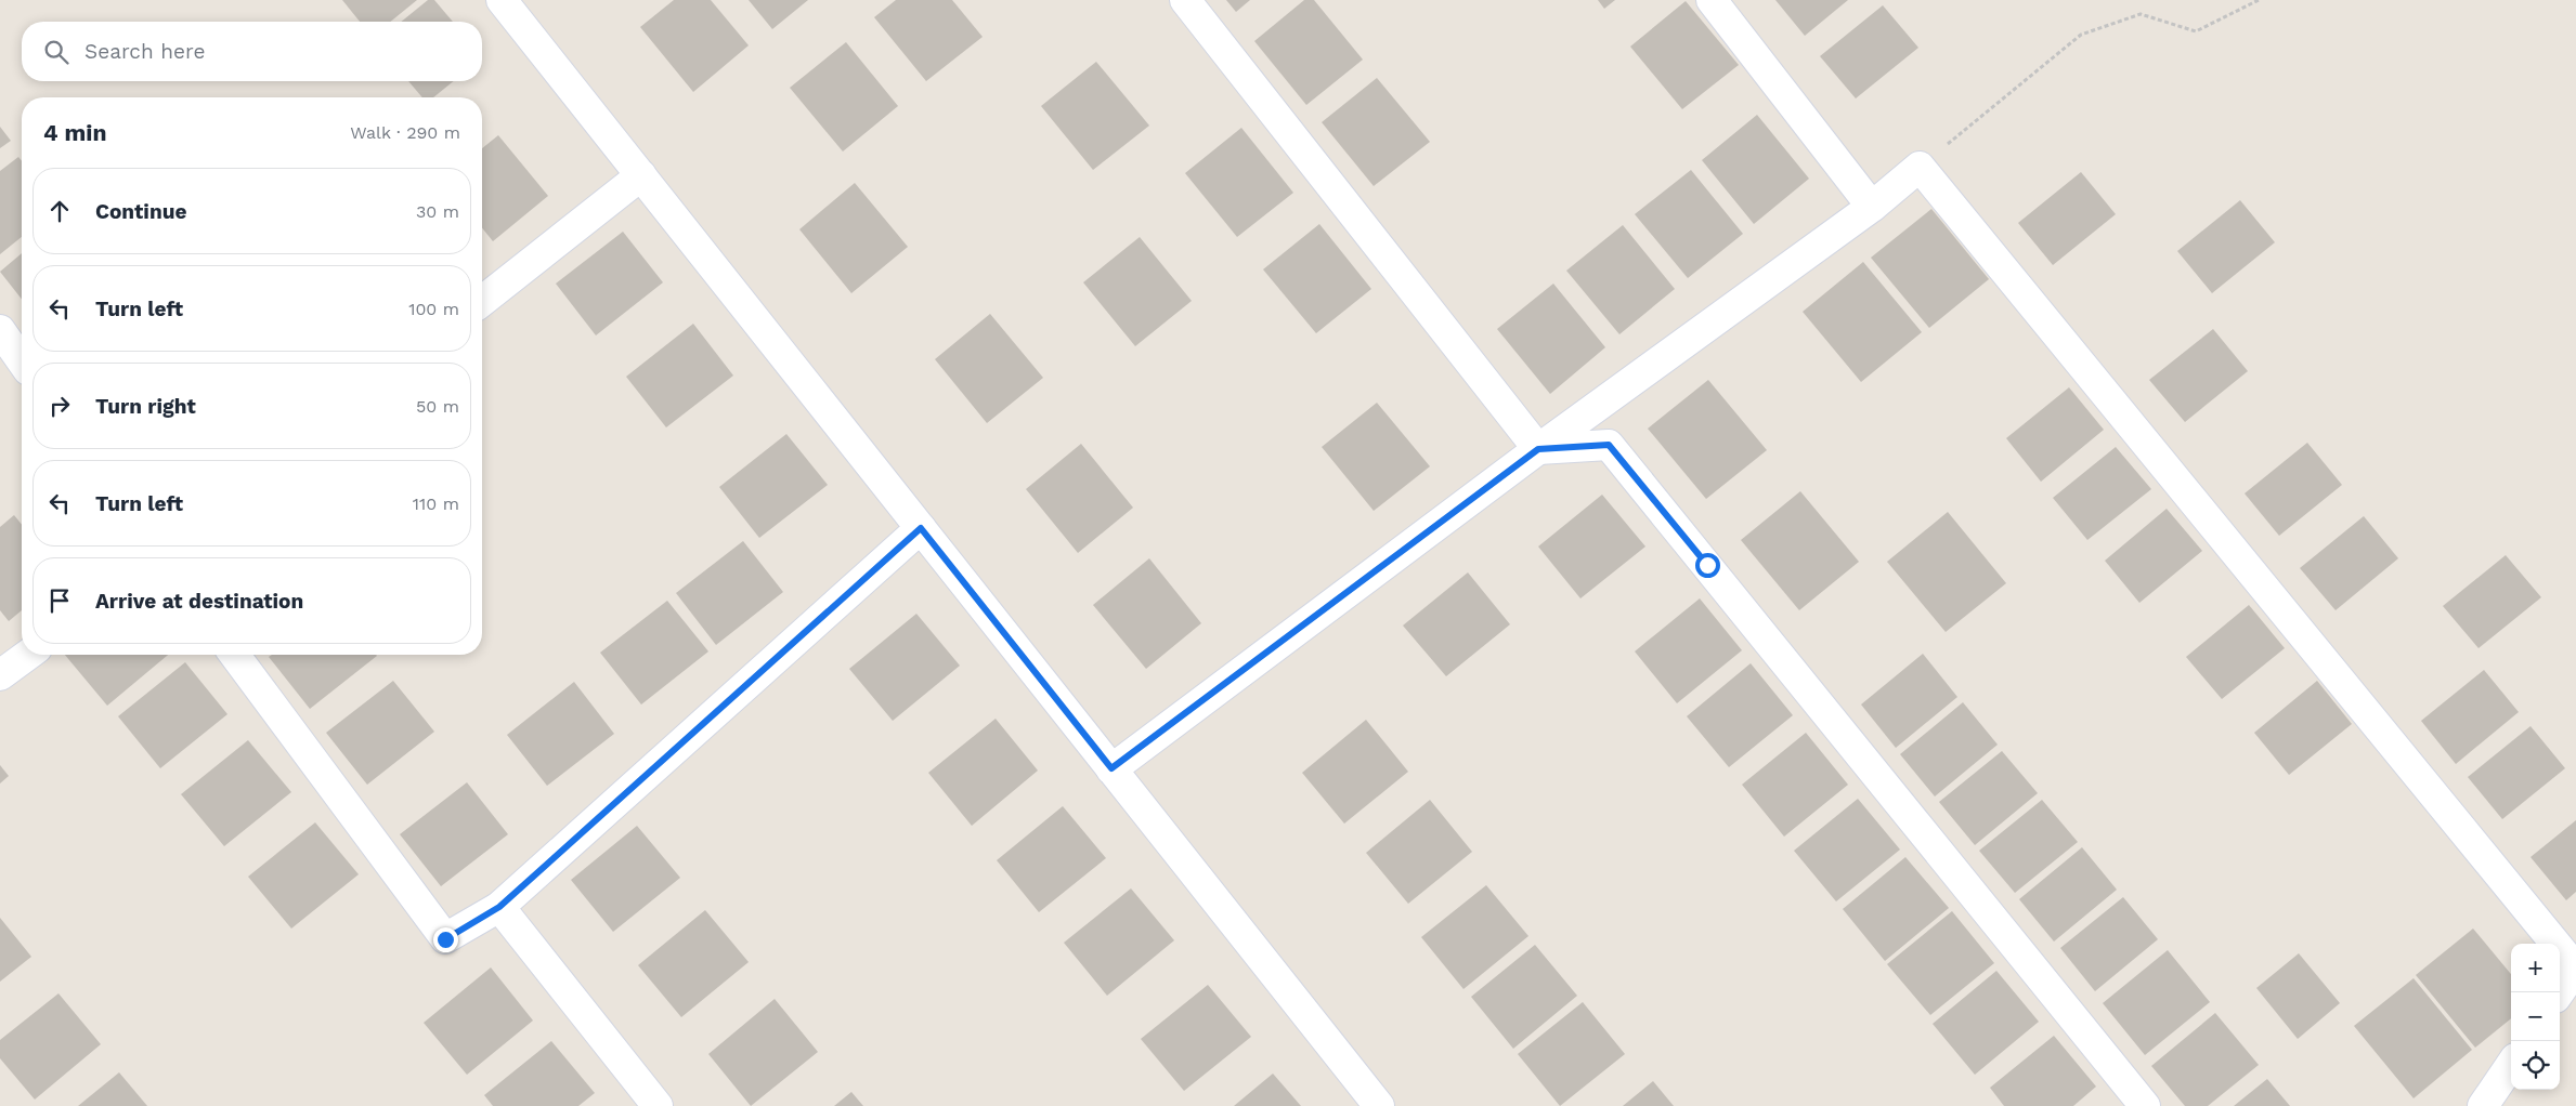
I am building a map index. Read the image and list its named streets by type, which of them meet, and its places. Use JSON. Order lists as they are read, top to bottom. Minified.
{"page":{"search":"Search here","heading":["4 min","Walk · 290 m"],"list":[["Continue","30 m"],["Turn left","100 m"],["Turn right","50 m"],["Turn left","110 m"],"Arrive at destination"],"map_buttons":["+","−"]}}
